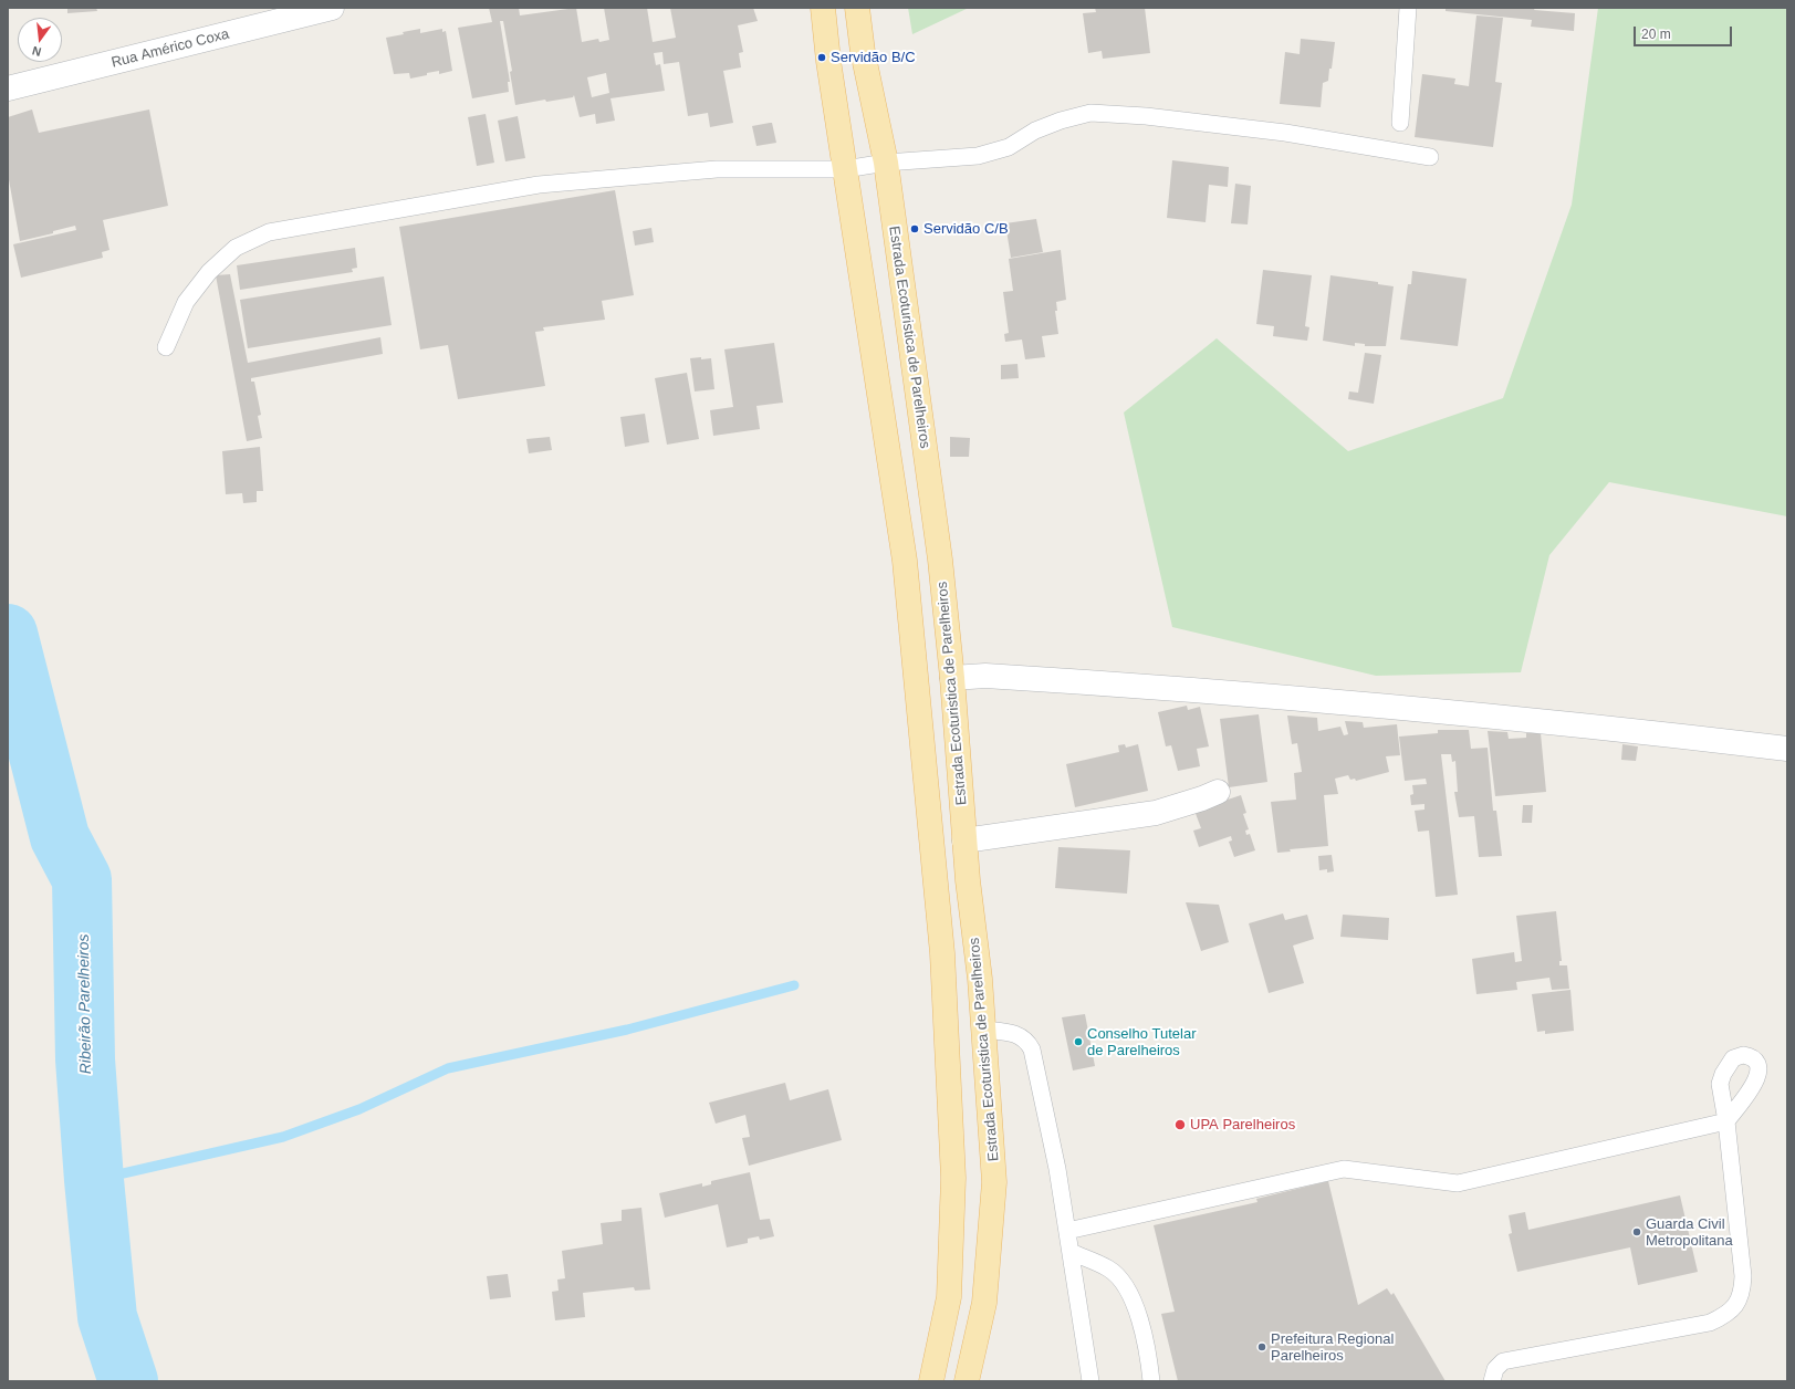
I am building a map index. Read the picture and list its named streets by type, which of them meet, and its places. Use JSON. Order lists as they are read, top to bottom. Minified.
{"streets":{"main road":["Estrada Ecoturistica de Parelheiros"],"street":["Rua Américo Coxa"]},"water":["Ribeirão Parelheiros"],"places":["Servidão B/C","Servidão C/B","Conselho Tutelar de Parelheiros","UPA Parelheiros","Guarda Civil Metropolitana","Prefeitura Regional Parelheiros"],"scale_bar":"20 m","north":"bottom"}
